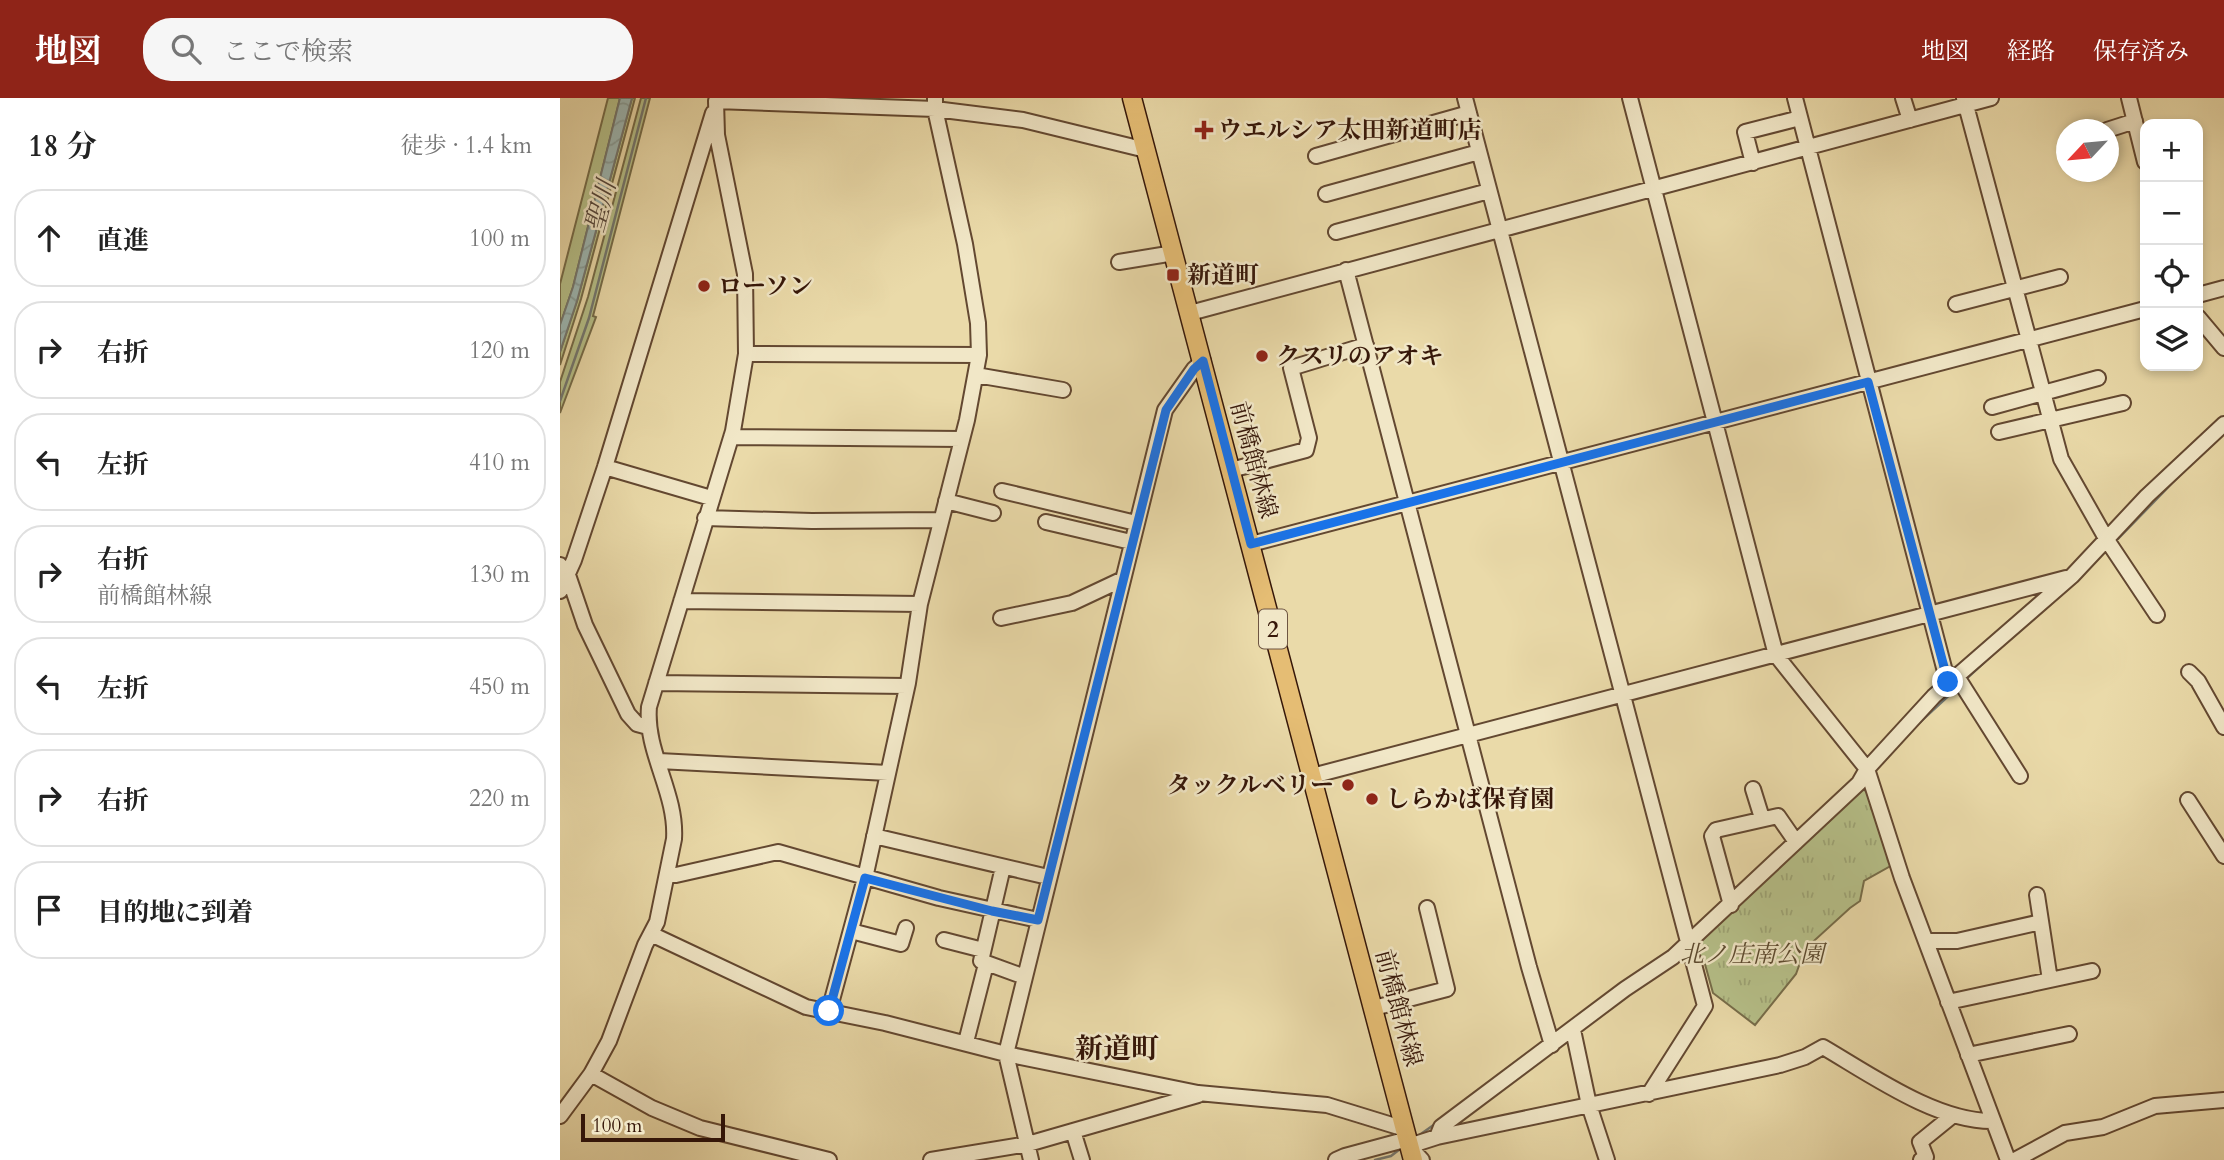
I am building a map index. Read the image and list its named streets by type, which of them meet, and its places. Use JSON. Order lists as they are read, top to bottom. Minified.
{"streets":{"main road":["前橋館林線","2"]},"districts":["新道町"],"water":["聖川"],"parks":["北ノ庄南公園"],"places":{"health":["ウエルシア太田新道町店"],"transit":["新道町"],"other":["ローソン","クスリのアオキ","タックルベリー","しらかば保育園"]},"scale_bar":"100 m","north":"bottom left","page":{"header":"地図","search":"ここで検索","nav":["地図","経路","保存済み"],"heading":["18 分","徒歩 · 1.4 km"],"map_buttons":["+","−"],"list":[["直進","100 m"],["右折","120 m"],["左折","410 m"],["右折","前橋館林線","130 m"],["左折","450 m"],["右折","220 m"],"目的地に到着"],"scale":"100 m"}}
